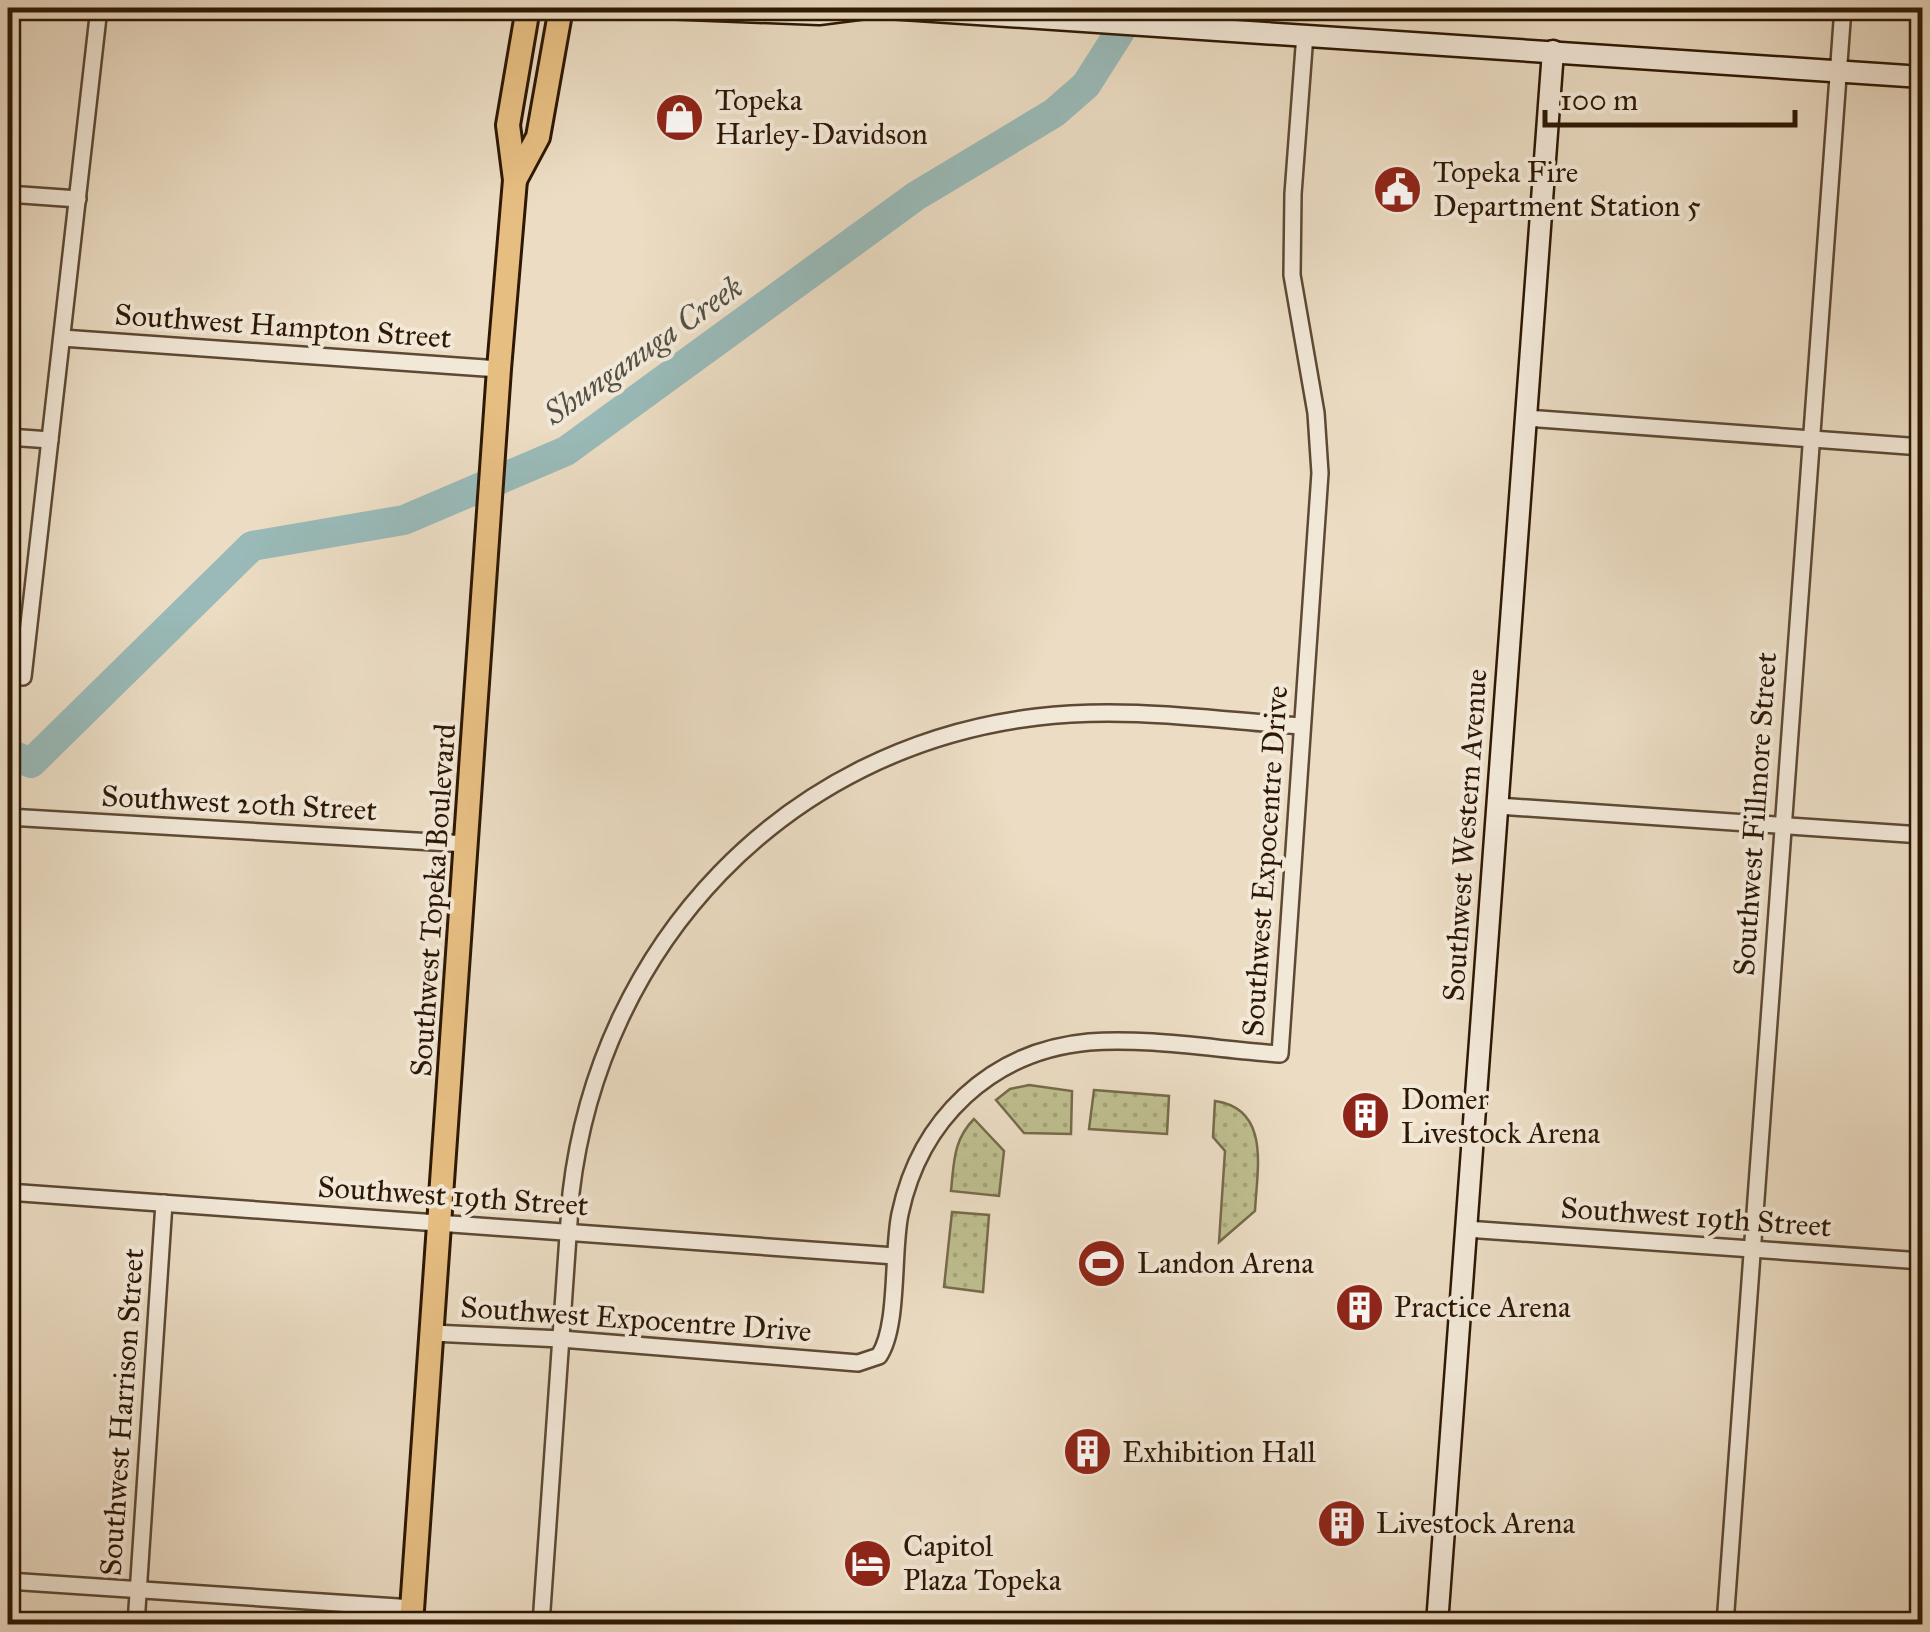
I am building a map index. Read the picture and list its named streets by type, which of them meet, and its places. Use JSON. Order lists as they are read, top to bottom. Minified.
{"streets":{"main road":["Southwest Topeka Boulevard"],"street":["Southwest Hampton Street","Southwest 20th Street","Southwest Fillmore Street","Southwest Western Avenue","Southwest Expocentre Drive","Southwest 19th Street","Southwest Harrison Street"]},"crossings":[["Southwest Hampton Street","Southwest Topeka Boulevard"],["Southwest 20th Street","Southwest Topeka Boulevard"],["Southwest Fillmore Street","Southwest 19th Street"],["Southwest Western Avenue","Southwest 19th Street"],["Southwest Expocentre Drive","Southwest Topeka Boulevard"],["Southwest Expocentre Drive","Southwest 19th Street"],["Southwest Topeka Boulevard","Southwest 19th Street"],["Southwest 19th Street","Southwest Harrison Street"]],"water":["Shunganuga Creek"],"places":{"shop":["Topeka Harley-Davidson"],"public building":["Topeka Fire Department Station 5"],"building":["Domer Livestock Arena","Practice Arena","Exhibition Hall","Livestock Arena"],"sports":["Landon Arena"],"hotel":["Capitol Plaza Topeka"]},"scale_bar":"100 m"}
